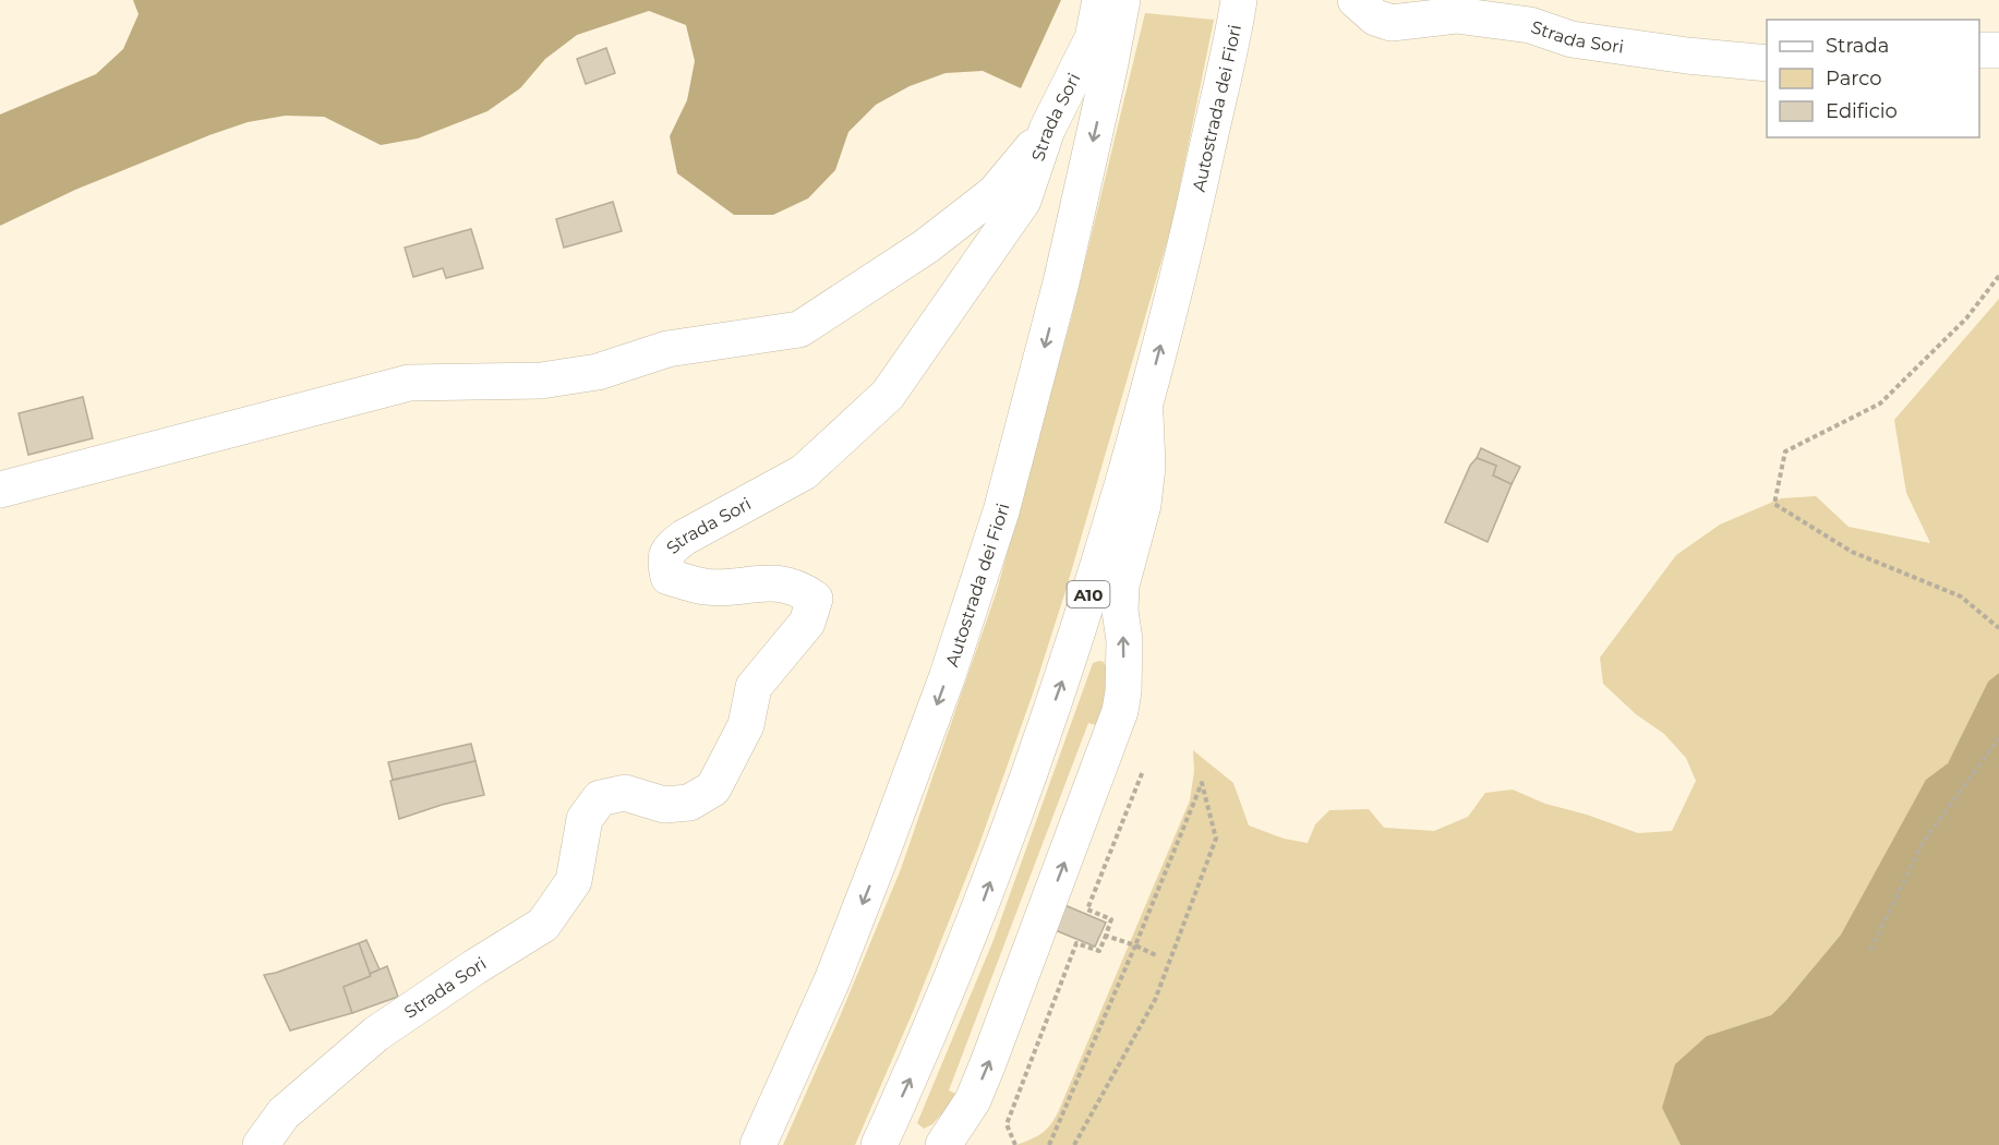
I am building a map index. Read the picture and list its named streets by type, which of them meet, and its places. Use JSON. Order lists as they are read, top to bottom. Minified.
{"streets":{"main road":["Strada Sori","Autostrada dei Fiori","A10"]},"legend":["Strada","Parco","Edificio"]}
